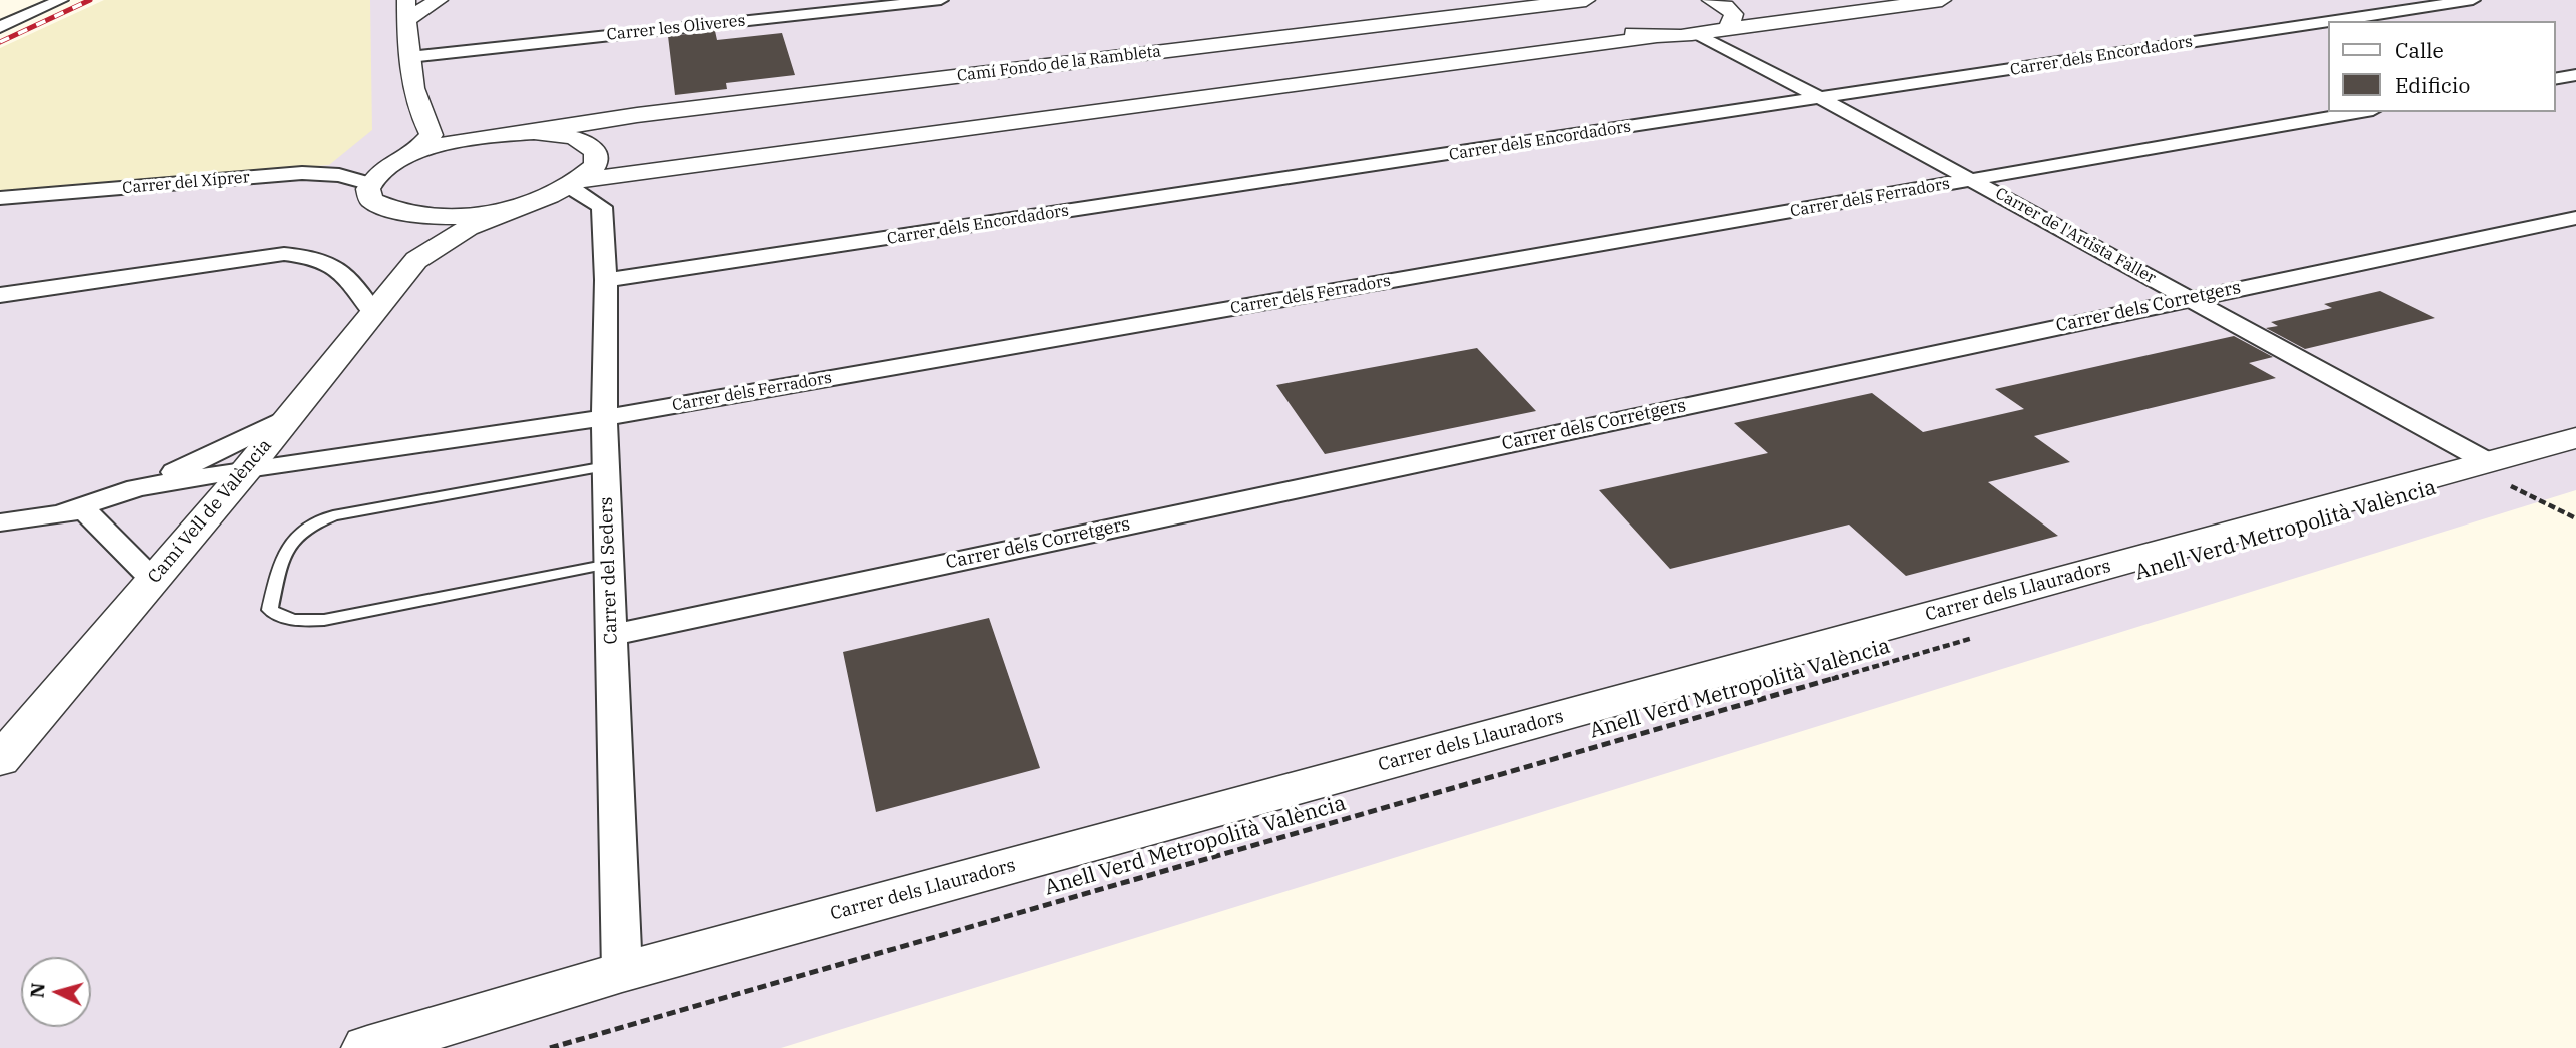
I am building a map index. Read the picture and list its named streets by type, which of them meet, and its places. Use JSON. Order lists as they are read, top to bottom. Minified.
{"streets":{"street":["Carrer les Oliveres","Carrer dels Encordadors","Camí Fondo de la Rambleta","Carrer del Xiprer","Carrer dels Ferradors","Carrer de l'Artista Faller","Carrer dels Corretgers","Camí Vell de València","Carrer del Seders","Carrer dels Llauradors"],"path":["Anell Verd Metropolità València"]},"crossings":[["Carrer dels Encordadors","Carrer de l'Artista Faller"],["Carrer dels Encordadors","Carrer del Seders"],["Carrer dels Ferradors","Carrer de l'Artista Faller"],["Carrer dels Ferradors","Camí Vell de València"],["Carrer dels Ferradors","Carrer del Seders"],["Carrer de l'Artista Faller","Carrer dels Corretgers"],["Carrer de l'Artista Faller","Carrer dels Llauradors"],["Carrer dels Corretgers","Carrer del Seders"],["Carrer del Seders","Carrer dels Llauradors"]],"legend":["Calle","Edificio"],"north":"left"}
